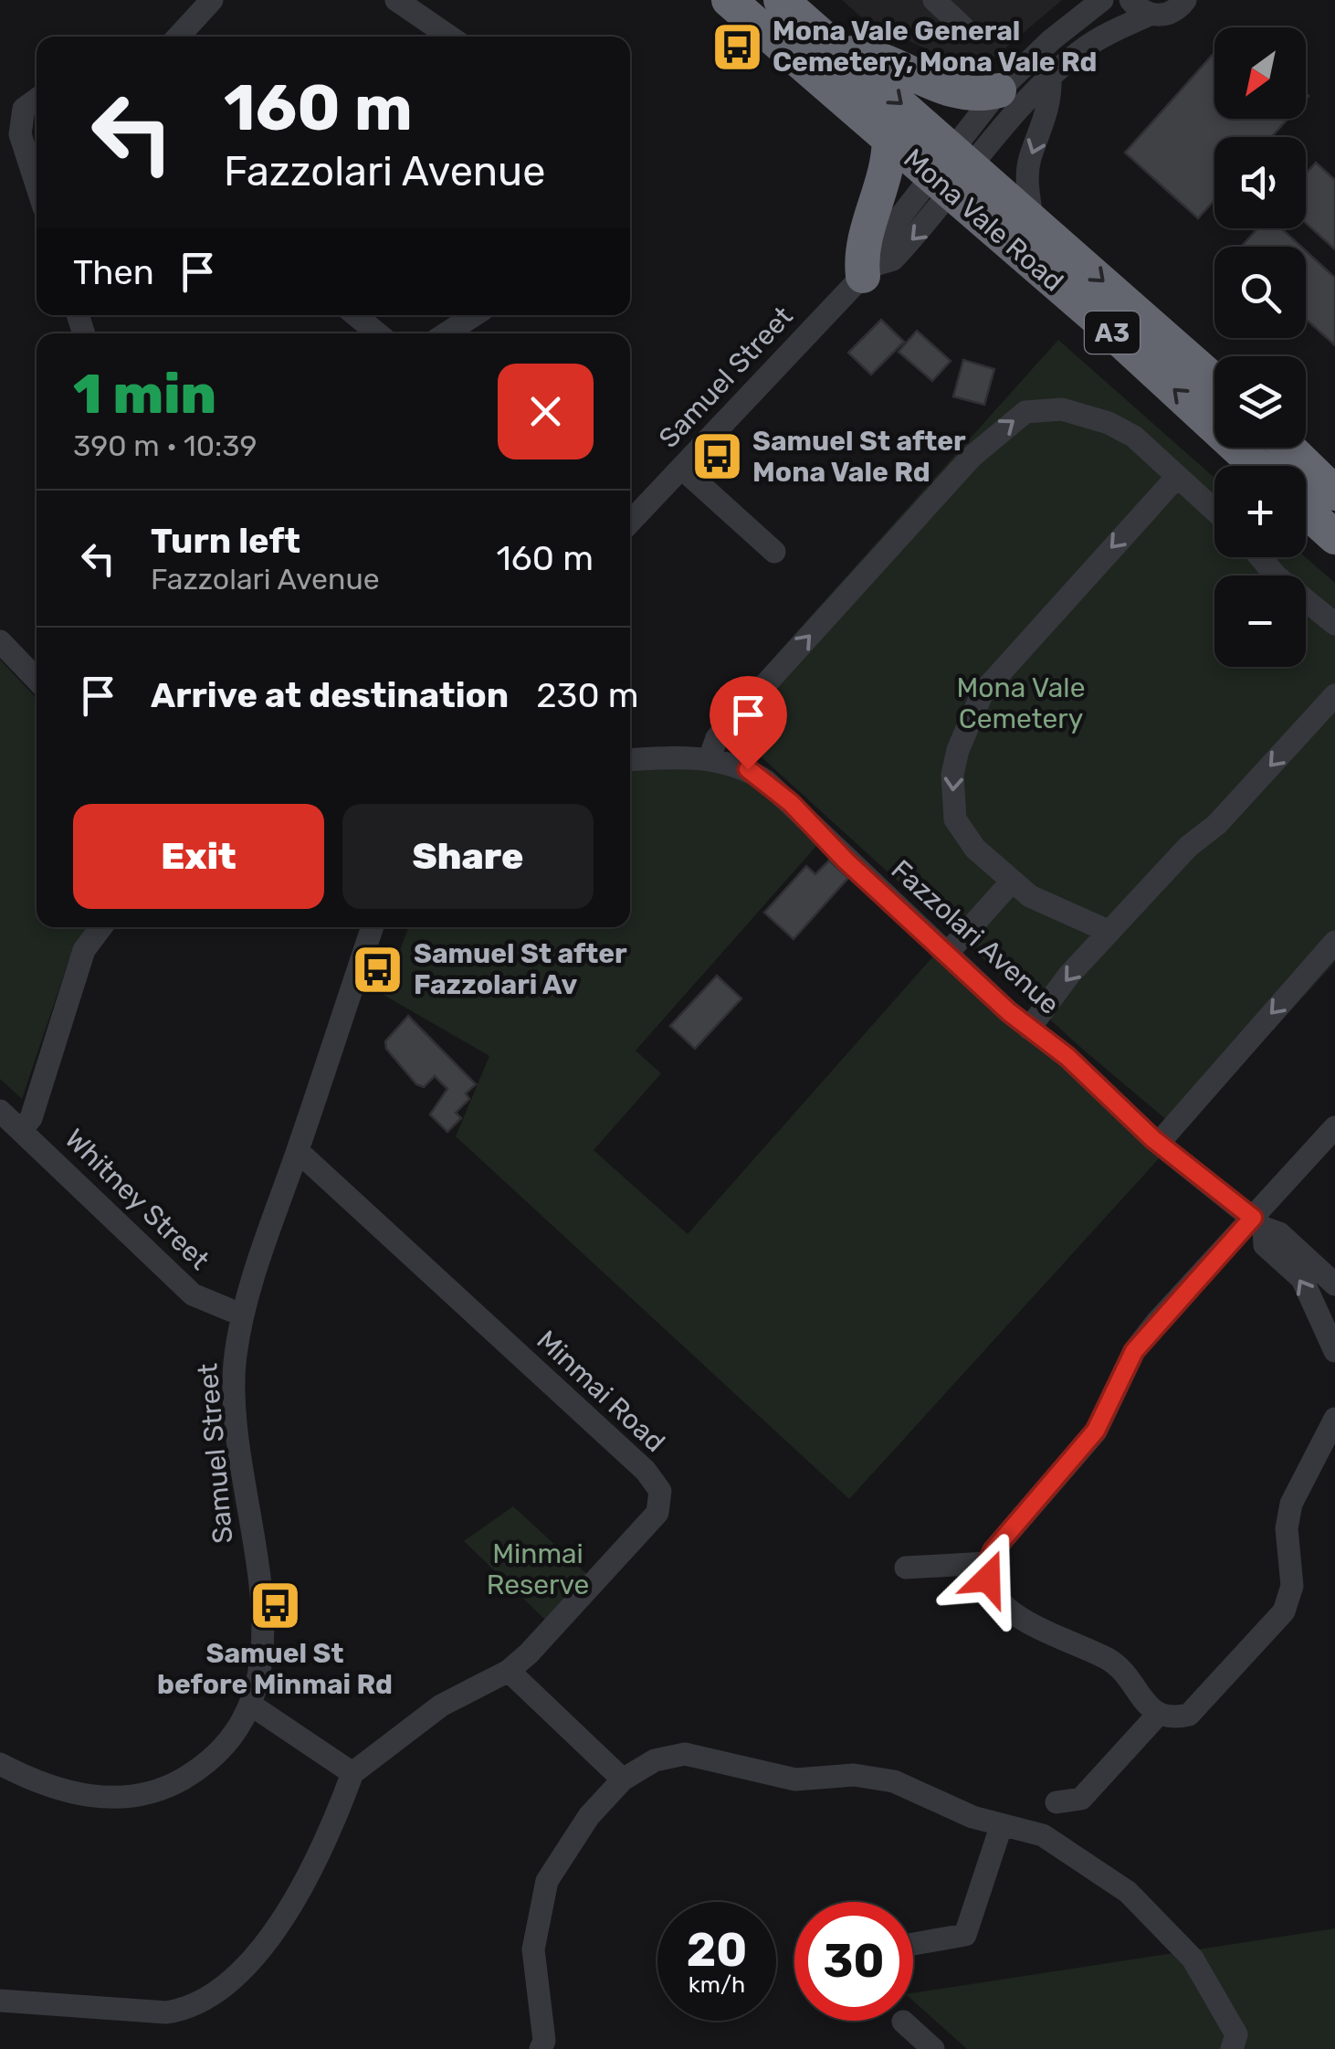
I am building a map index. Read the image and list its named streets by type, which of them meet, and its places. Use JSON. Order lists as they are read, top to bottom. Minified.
{"streets":{"highway":["Mona Vale Road","A3"],"street":["Samuel Street","Fazzolari Avenue","Whitney Street","Minmai Road"]},"crossings":[["Mona Vale Road","Samuel Street"],["Samuel Street","Whitney Street"],["Samuel Street","Minmai Road"]],"parks":["Mona Vale Cemetery","Minmai Reserve"],"places":{"bus stop":["Mona Vale General Cemetery, Mona Vale Rd","Samuel St after Mona Vale Rd","Samuel St after Fazzolari Av","Samuel St before Minmai Rd"]},"north":"bottom left","page":{"map_buttons":["+","−"],"turn":["160 m","Fazzolari Avenue"],"then":"Then","heading":["1 min","390 m · 10:39"],"list":[{"name":"Turn left","note":"Fazzolari Avenue","value":"160 m"},{"name":"Arrive at destination","value":"230 m"}],"buttons":["Exit","Share"],"speed":"20 km/h","limit":"30"}}
